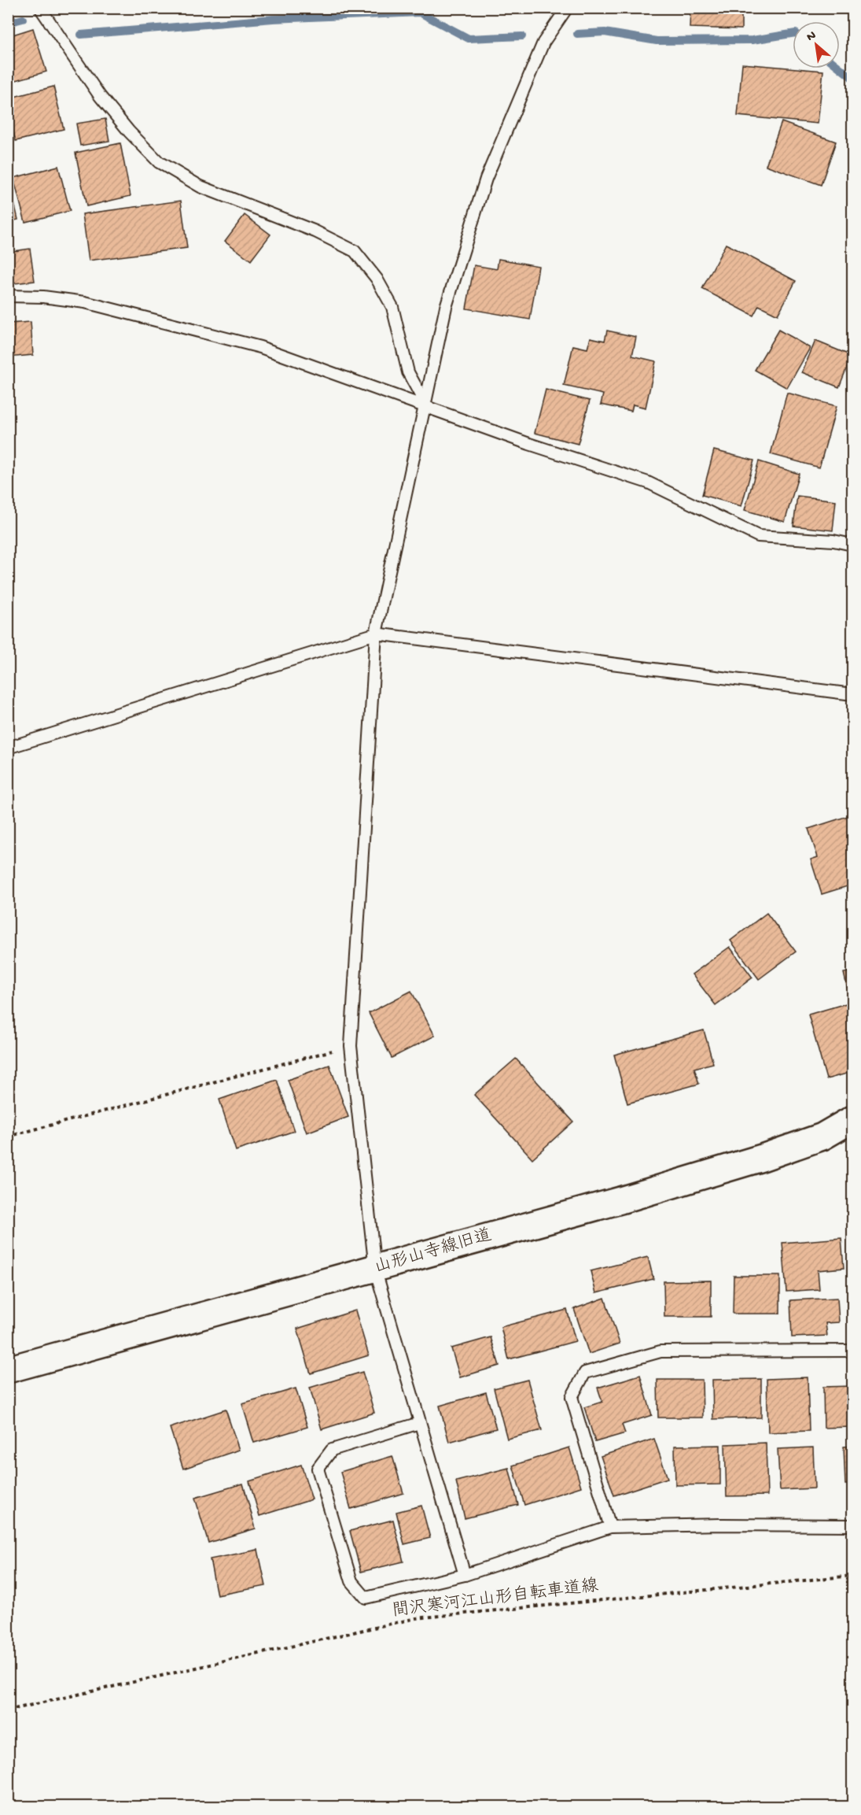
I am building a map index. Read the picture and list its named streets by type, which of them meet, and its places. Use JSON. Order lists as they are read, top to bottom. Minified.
{"streets":{"street":["山形山寺線旧道"],"path":["間沢寒河江山形自転車道線"]},"north":"top left"}
